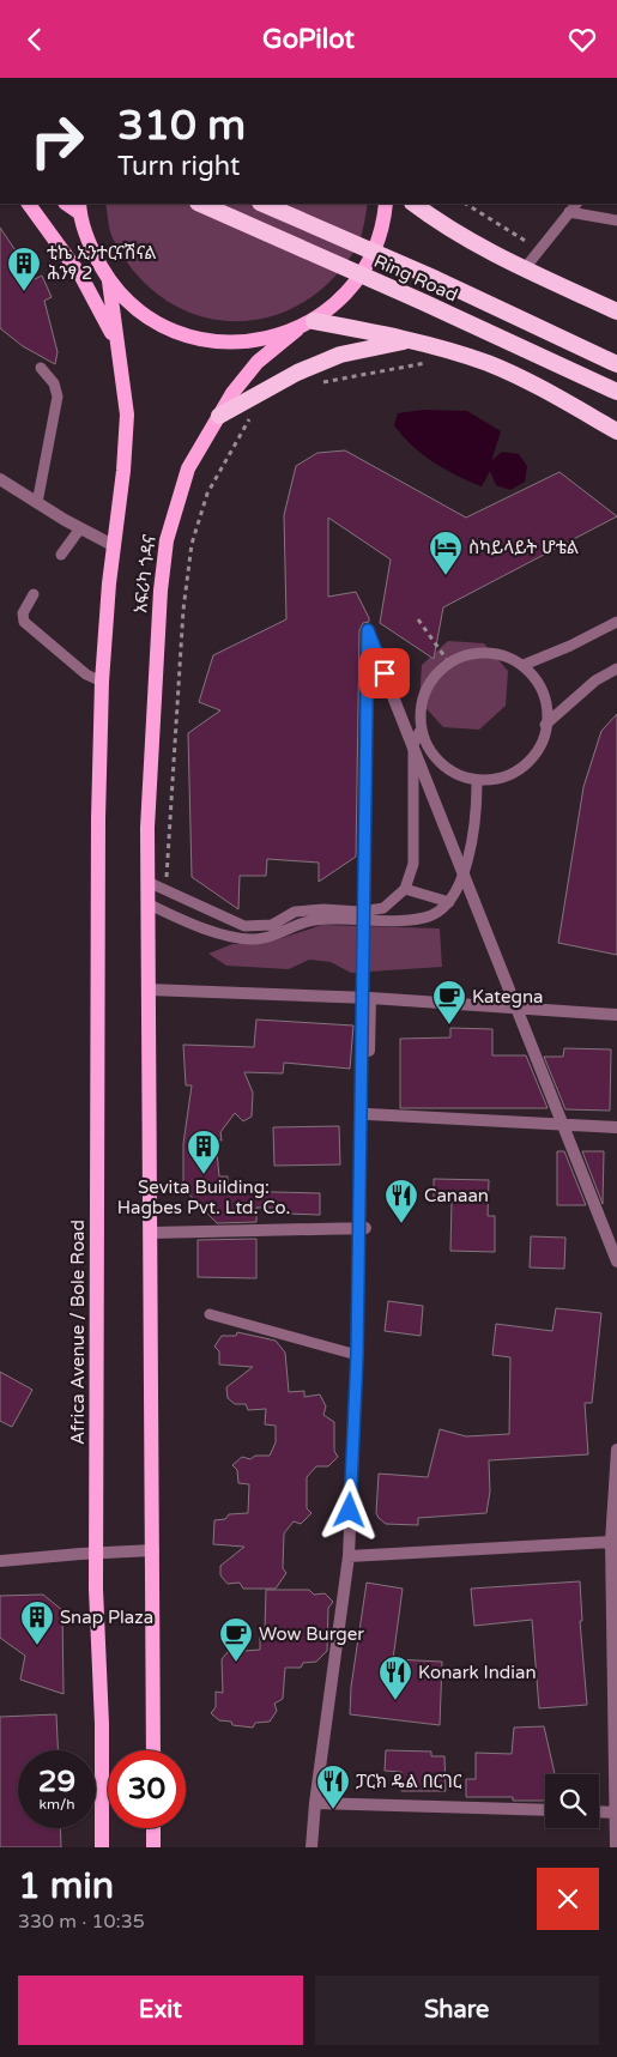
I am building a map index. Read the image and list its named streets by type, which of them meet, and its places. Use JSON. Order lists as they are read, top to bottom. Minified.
{"streets":{"highway":["Ring Road"],"main road":["አፍሪካ ጎዳና","Africa Avenue / Bole Road"]},"crossings":[["አፍሪካ ጎዳና","Africa Avenue / Bole Road"]],"places":{"building":["ቲኬ ኢንተርናሽናል ሕንፃ 2","Sevita Building: Hagbes Pvt. Ltd. Co.","Snap Plaza"],"hotel":["ስካይላይት ሆቴል"],"cafe":["Kategna","Wow Burger"],"restaurant":["Canaan","Konark Indian","ፓርክ ዴል በርገር"]},"page":{"header":"GoPilot","turn":["310 m","Turn right"],"speed":"29 km/h","limit":"30","heading":["1 min","330 m · 10:35"],"buttons":["Exit","Share"]}}
